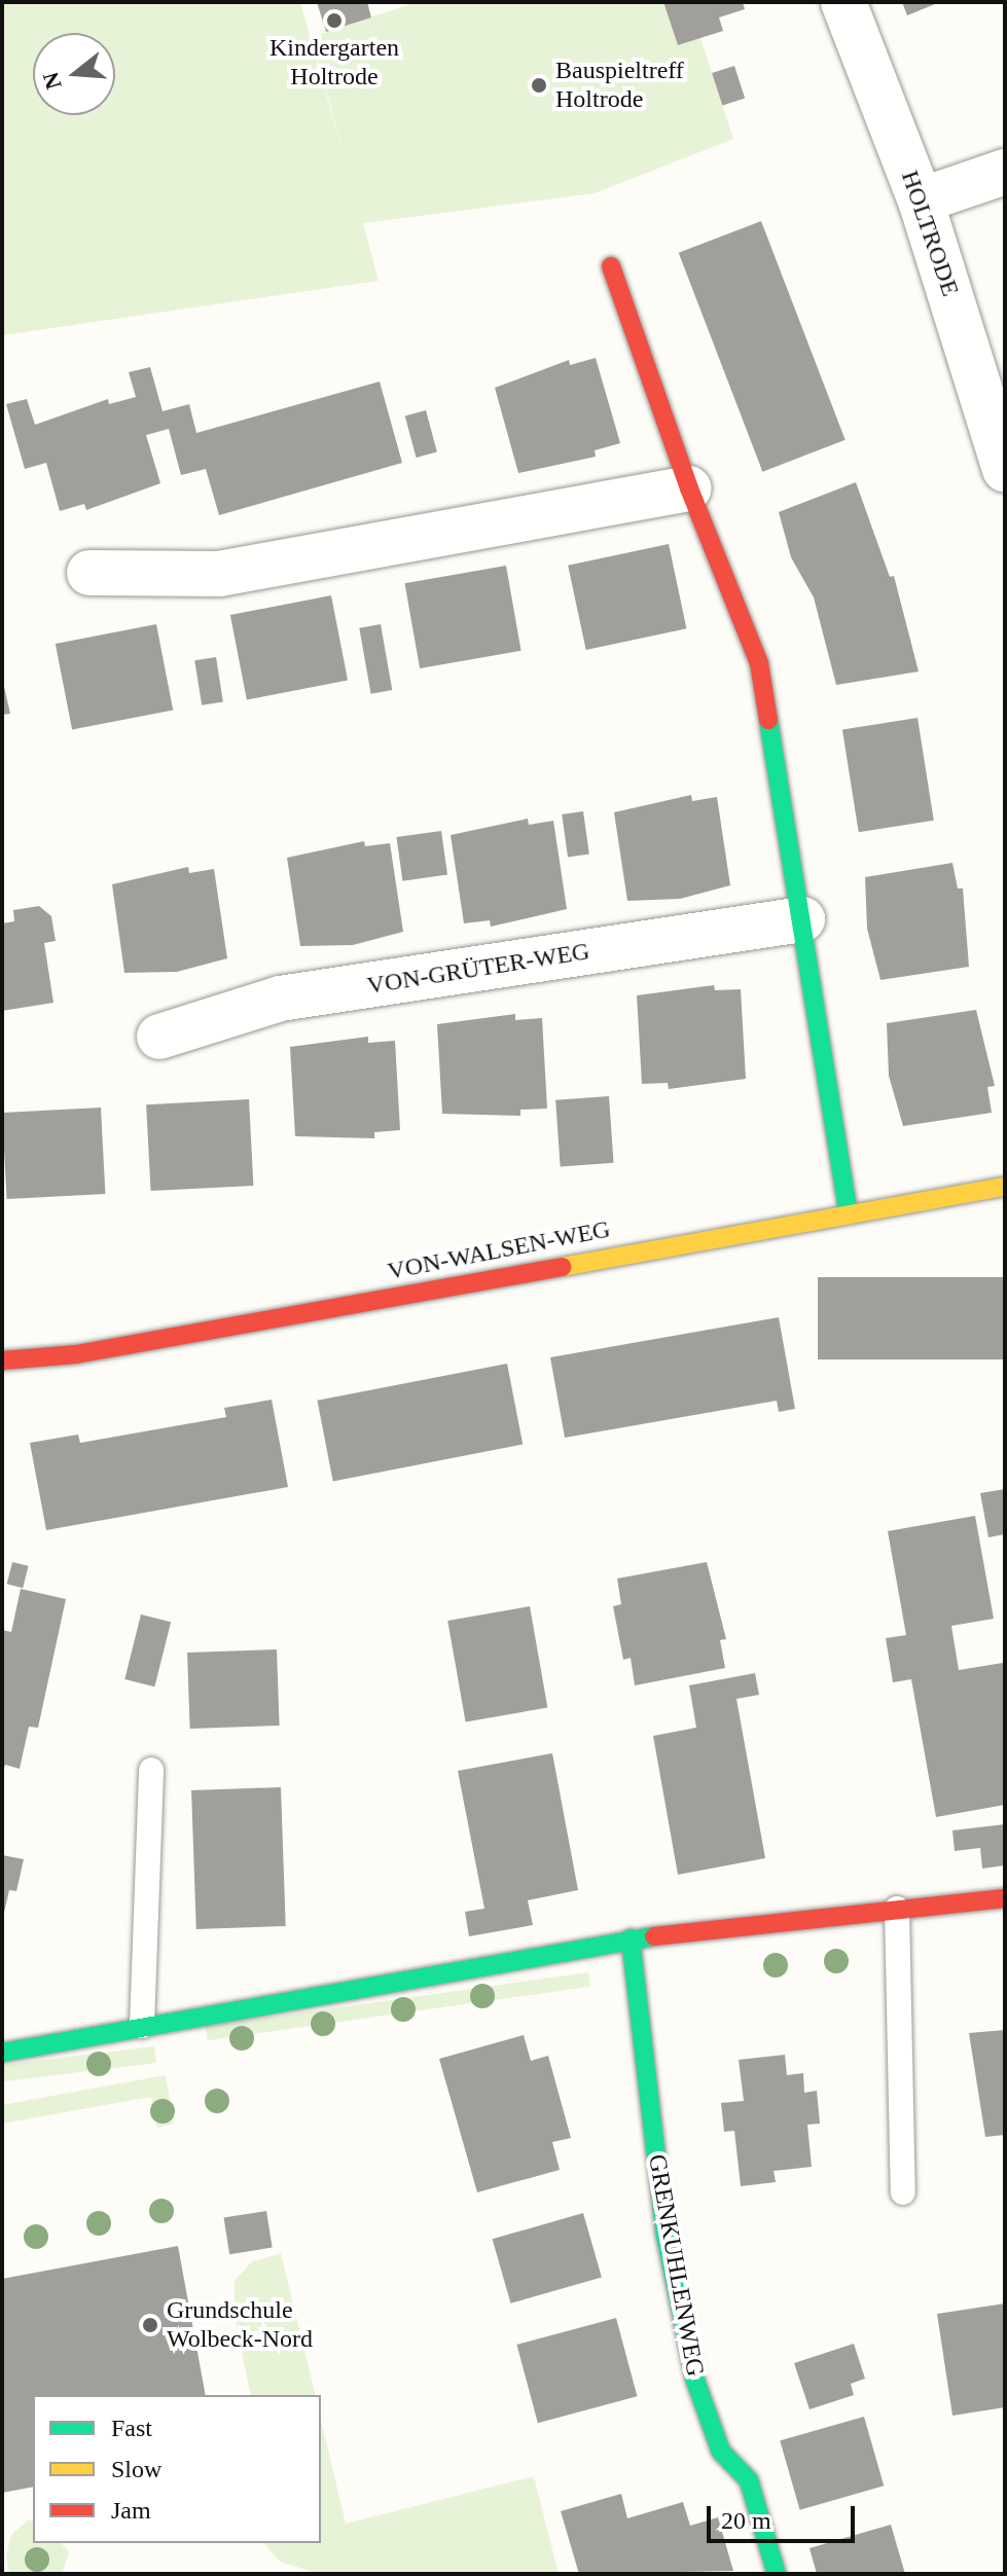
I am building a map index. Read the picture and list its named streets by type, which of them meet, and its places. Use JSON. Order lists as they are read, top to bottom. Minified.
{"streets":{"street":["HOLTRODE","VON-GRÜTER-WEG","VON-WALSEN-WEG","GRENKUHLENWEG"]},"places":["Kindergarten Holtrode","Bauspieltreff Holtrode","Grundschule Wolbeck-Nord"],"legend":["Fast","Slow","Jam"],"scale_bar":"20 m","north":"left"}
